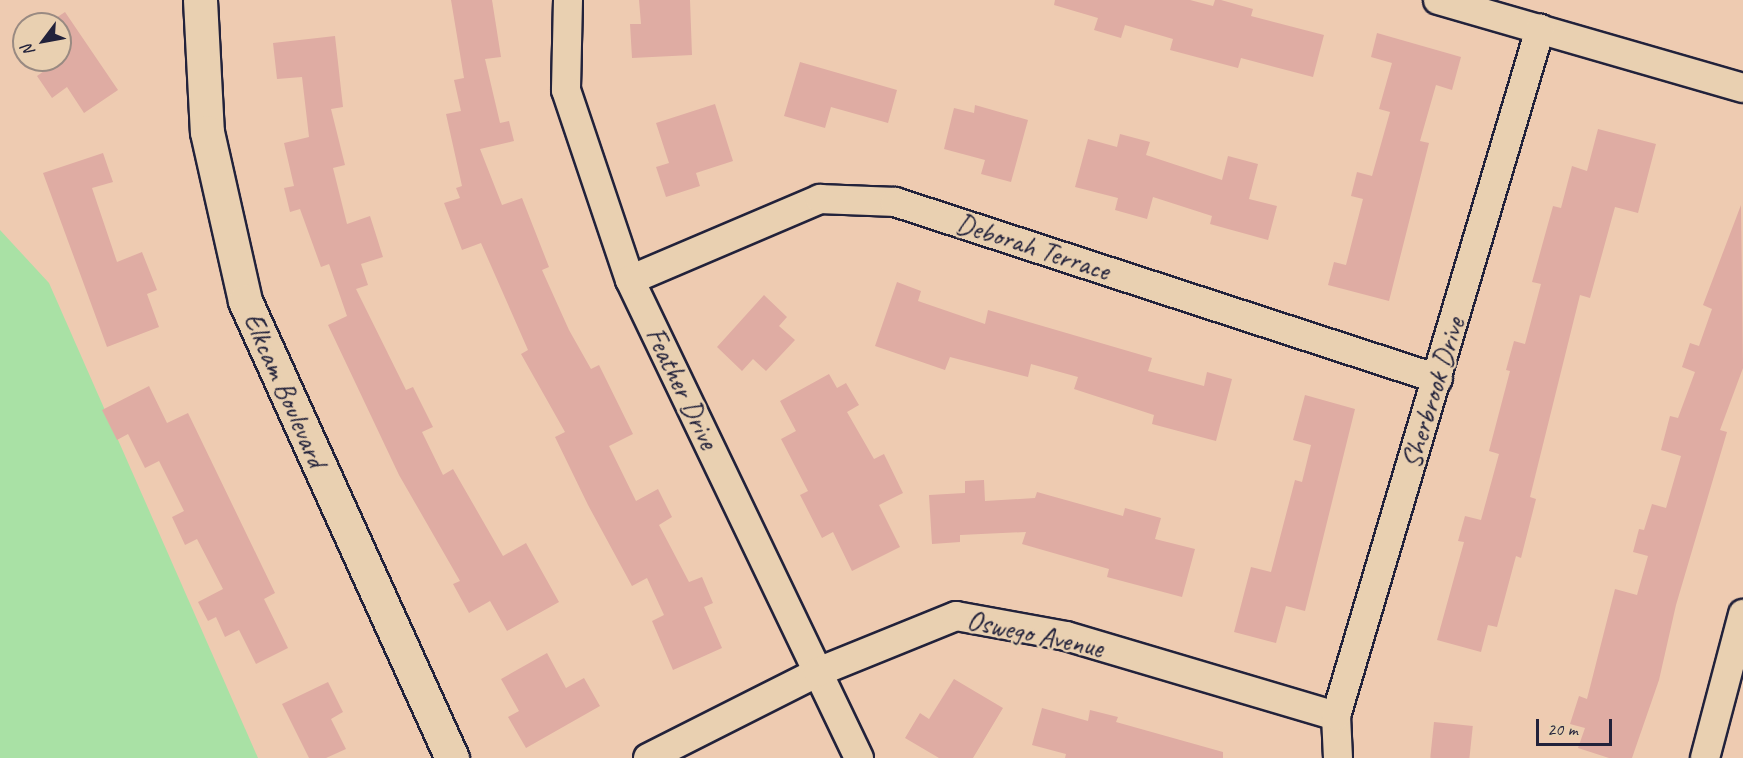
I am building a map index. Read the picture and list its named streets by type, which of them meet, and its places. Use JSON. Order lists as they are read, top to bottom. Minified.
{"streets":{"street":["Deborah Terrace","Feather Drive","Elkcam Boulevard","Sherbrook Drive","Oswego Avenue"]},"crossings":[["Deborah Terrace","Feather Drive"],["Deborah Terrace","Sherbrook Drive"],["Feather Drive","Oswego Avenue"],["Sherbrook Drive","Oswego Avenue"]],"scale_bar":"20 m","north":"bottom left"}
